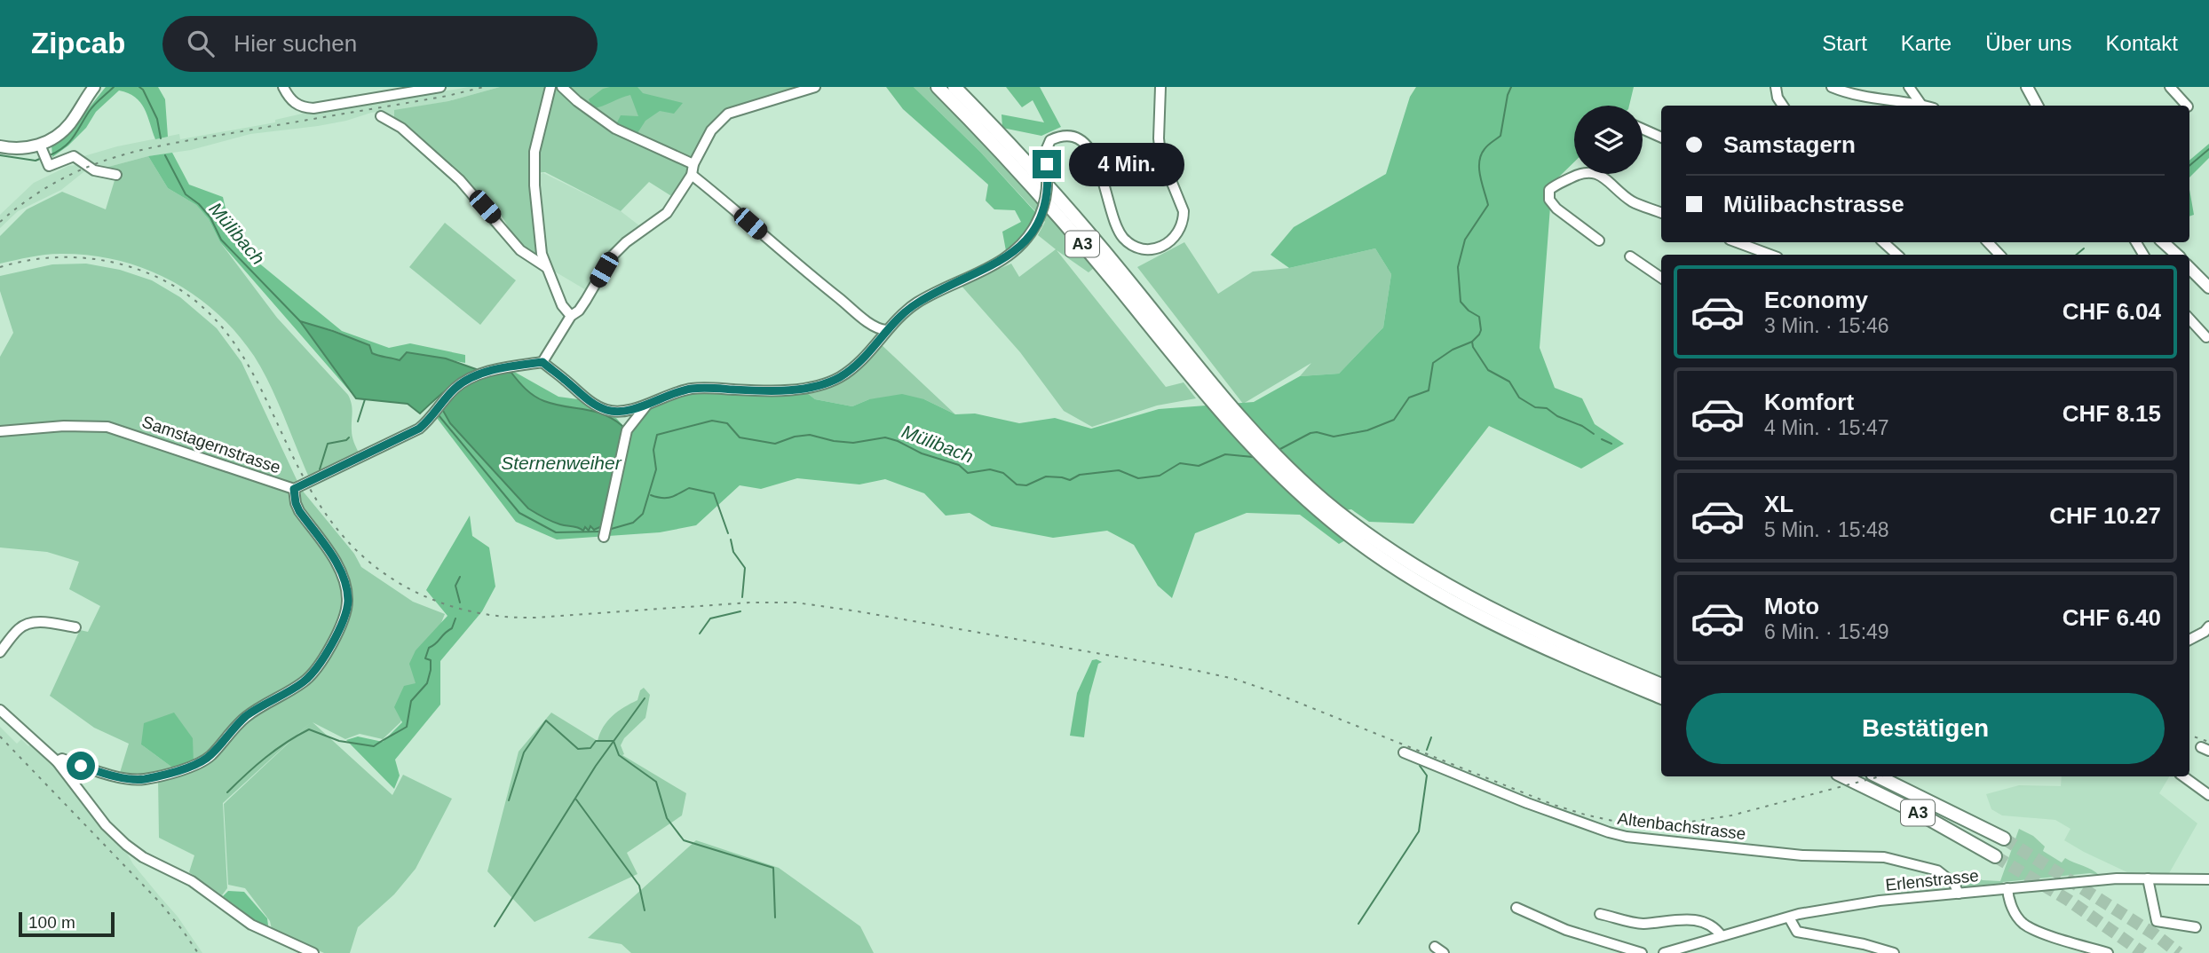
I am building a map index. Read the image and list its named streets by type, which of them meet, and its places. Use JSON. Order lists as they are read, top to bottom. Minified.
{"streets":{"highway":["A3"],"street":["Samstagernstrasse","Altenbachstrasse","Erlenstrasse"]},"crossings":[["Altenbachstrasse","Erlenstrasse"]],"water":["Mülibach","Sternenweiher"],"scale_bar":"100 m","page":{"header":"Zipcab","search":"Hier suchen","nav":["Start","Karte","Über uns","Kontakt"],"banner":["Samstagern","Mülibachstrasse"],"bubble":"4 Min.","list":[{"name":"Economy","note":"3 Min. · 15:46","value":"CHF 6.04"},{"name":"Komfort","note":"4 Min. · 15:47","value":"CHF 8.15"},{"name":"XL","note":"5 Min. · 15:48","value":"CHF 10.27"},{"name":"Moto","note":"6 Min. · 15:49","value":"CHF 6.40"}],"buttons":"Bestätigen","scale":"100 m"}}
